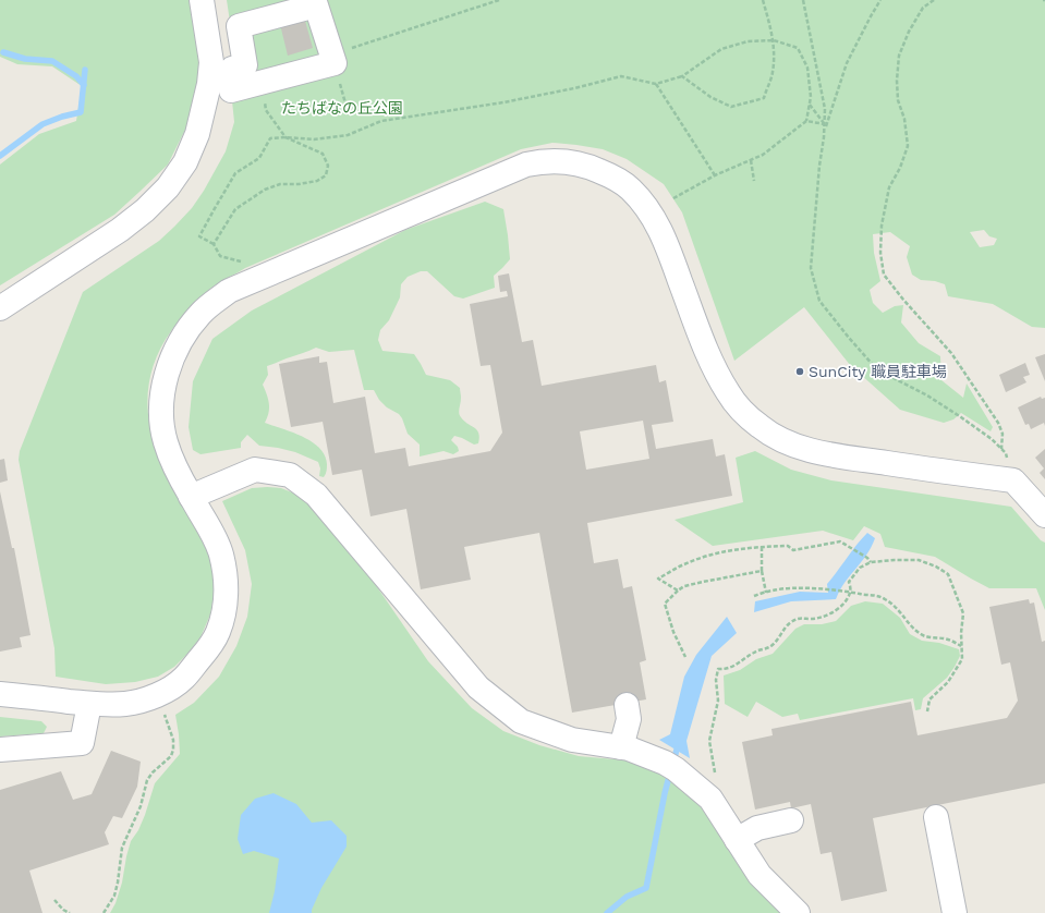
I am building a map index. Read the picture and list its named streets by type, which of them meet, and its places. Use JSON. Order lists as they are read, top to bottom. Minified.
{"parks":["たちばなの丘公園"],"places":["SunCity 職員駐車場"]}
